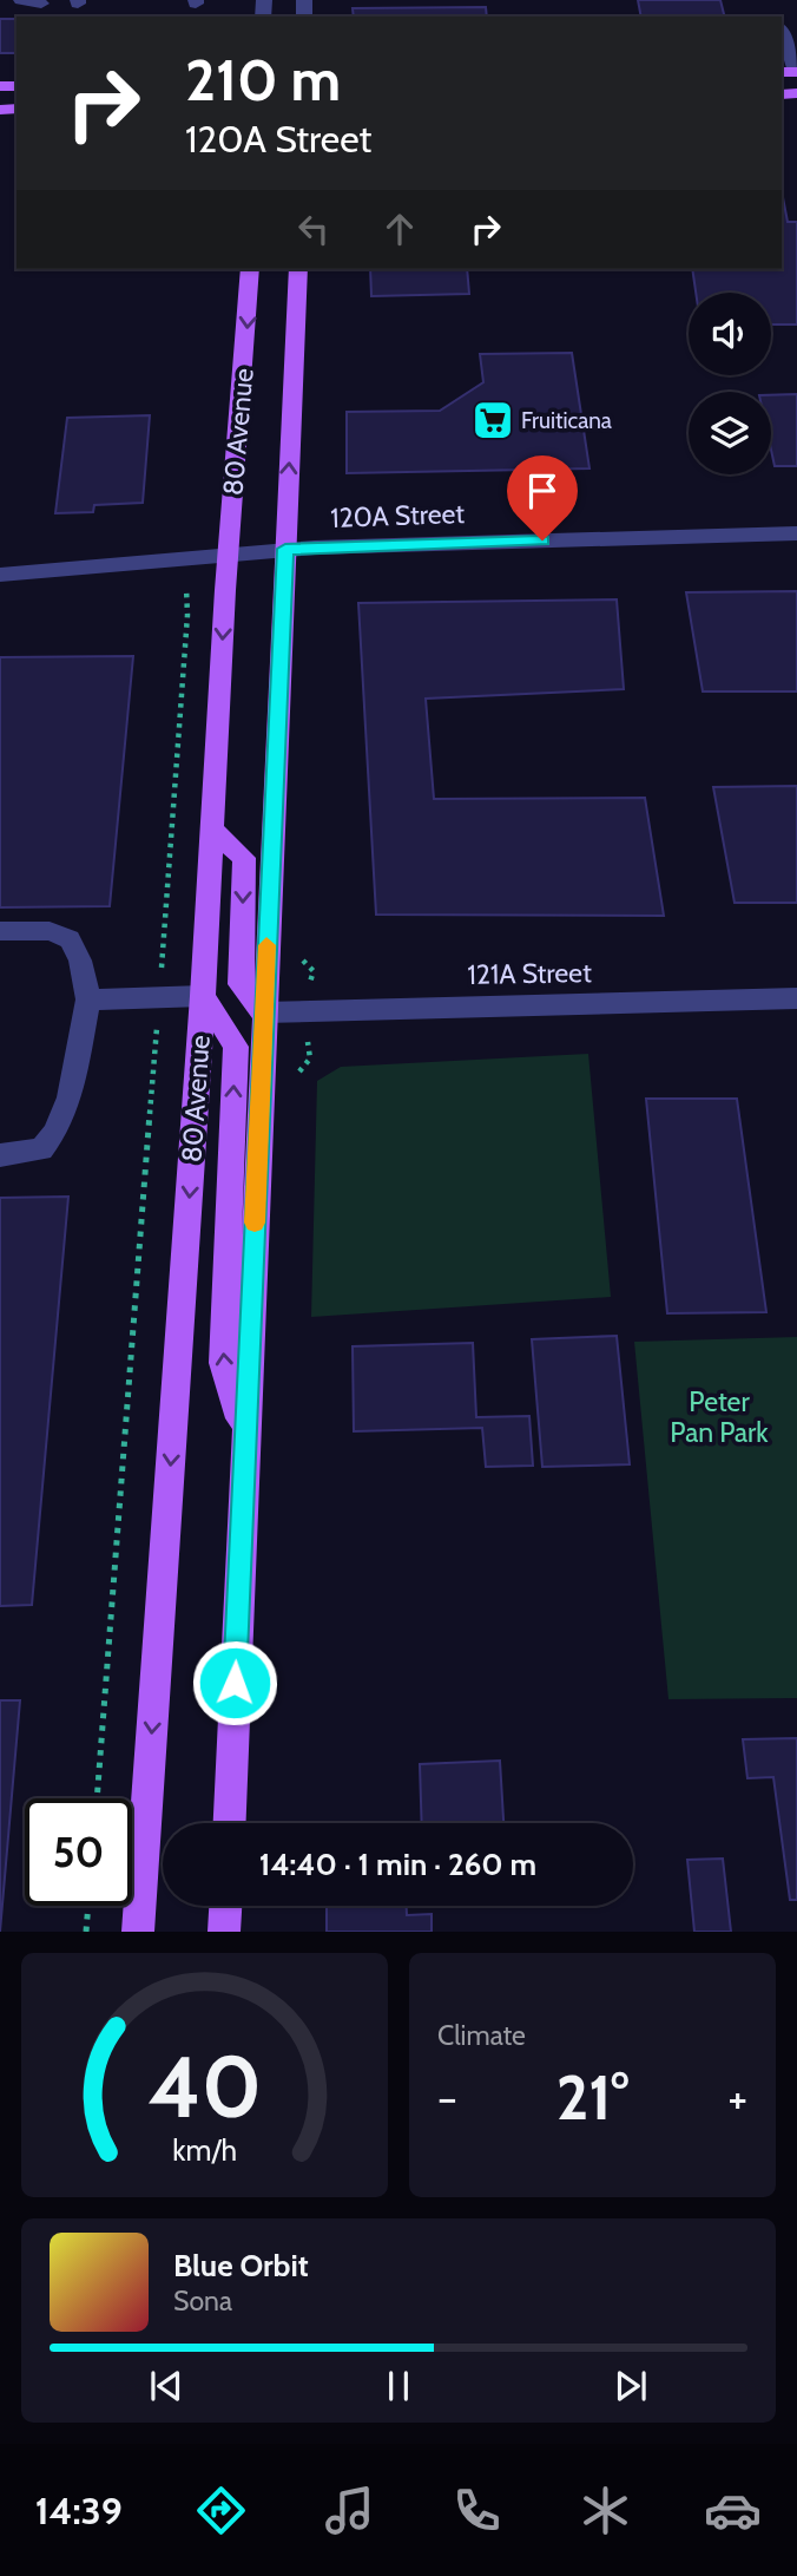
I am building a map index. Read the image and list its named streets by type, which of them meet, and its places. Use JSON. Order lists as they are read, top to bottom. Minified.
{"streets":{"main road":["80 Avenue"],"street":["120A Street","121A Street"]},"crossings":[["80 Avenue","120A Street"],["80 Avenue","121A Street"]],"parks":["Peter Pan Park"],"places":{"supermarket":["Fruiticana"]},"page":{"turn":["210 m","120A Street"],"limit":"50","trip":"14:40 · 1 min · 260 m","tile":"Climate","heat":["−","21°","+"],"song":["Blue Orbit","Sona"],"tabs":"14:39","gauge":["40","km/h"]}}
